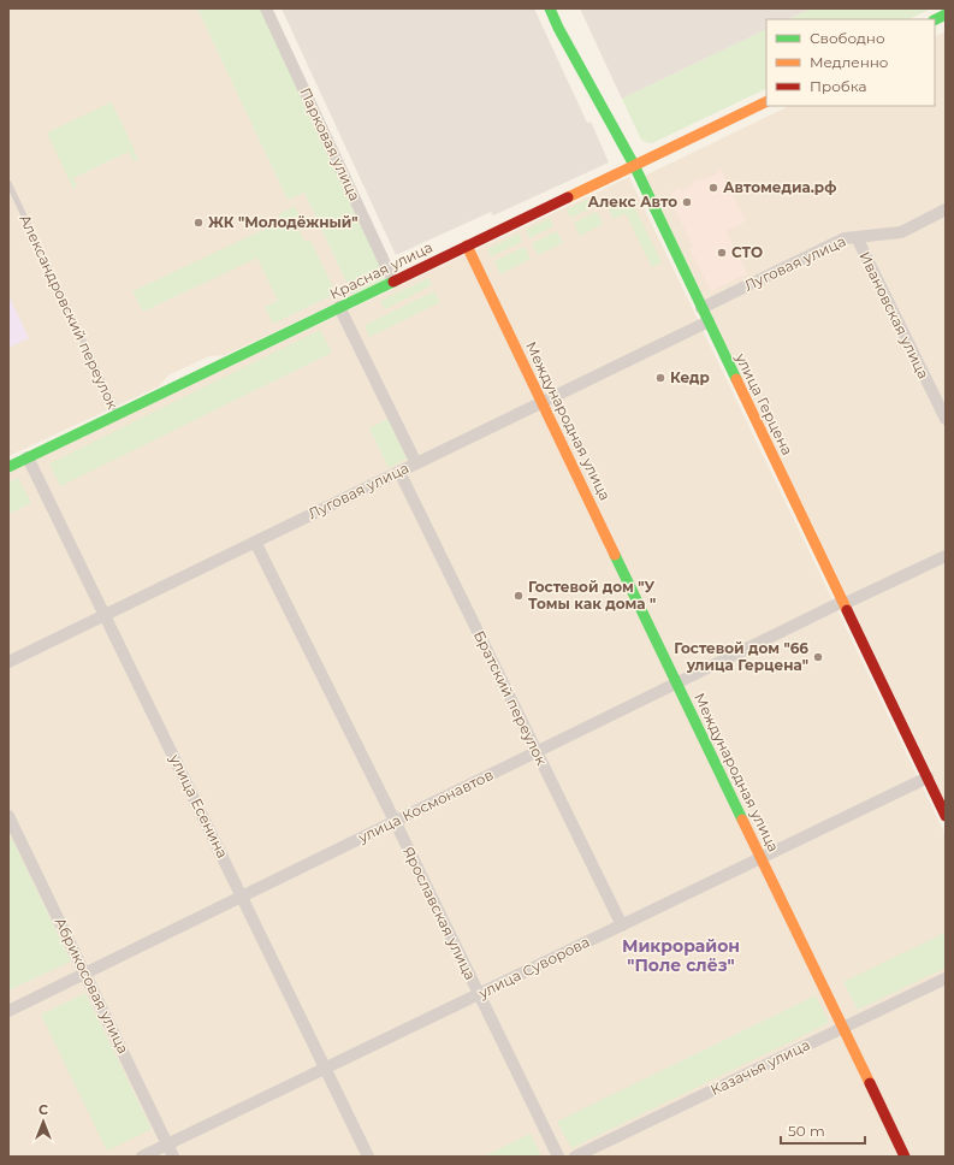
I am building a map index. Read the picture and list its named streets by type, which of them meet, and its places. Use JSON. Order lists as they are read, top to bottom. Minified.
{"streets":{"street":["Парковая улица","Луговая улица","Красная улица","Ивановская улица","улица Герцена","Международная улица","Братский переулок","улица Есенина","улица Космонавтов","Ярославская улица","улица Суворова","Абрикосовая улица","Казачья улица"],"lane":["Александровский переулок"]},"crossings":[["Парковая улица","Красная улица"],["Луговая улица","Ивановская улица"],["Луговая улица","улица Герцена"],["Луговая улица","Международная улица"],["Луговая улица","Братский переулок"],["Луговая улица","улица Есенина"],["Луговая улица","Ярославская улица"],["Красная улица","Александровский переулок"],["Красная улица","улица Герцена"],["Красная улица","Международная улица"],["Красная улица","улица Есенина"],["улица Герцена","улица Космонавтов"],["улица Герцена","улица Суворова"],["Международная улица","улица Космонавтов"],["Международная улица","улица Суворова"],["Международная улица","Казачья улица"],["Братский переулок","улица Космонавтов"],["Братский переулок","улица Суворова"],["улица Есенина","улица Космонавтов"],["улица Есенина","улица Суворова"],["улица Космонавтов","Ярославская улица"],["улица Космонавтов","Абрикосовая улица"],["Ярославская улица","улица Суворова"],["улица Суворова","Абрикосовая улица"]],"districts":["Микрорайон \"Поле слёз\""],"places":["Автомедиа.рф","Алекс Авто","ЖК \"Молодёжный\"","СТО","Кедр","Гостевой дом \"У Томы как дома \"","Гостевой дом \"66 улица Герцена\""],"legend":["Свободно","Медленно","Пробка"],"scale_bar":"50 m","north":"top"}
